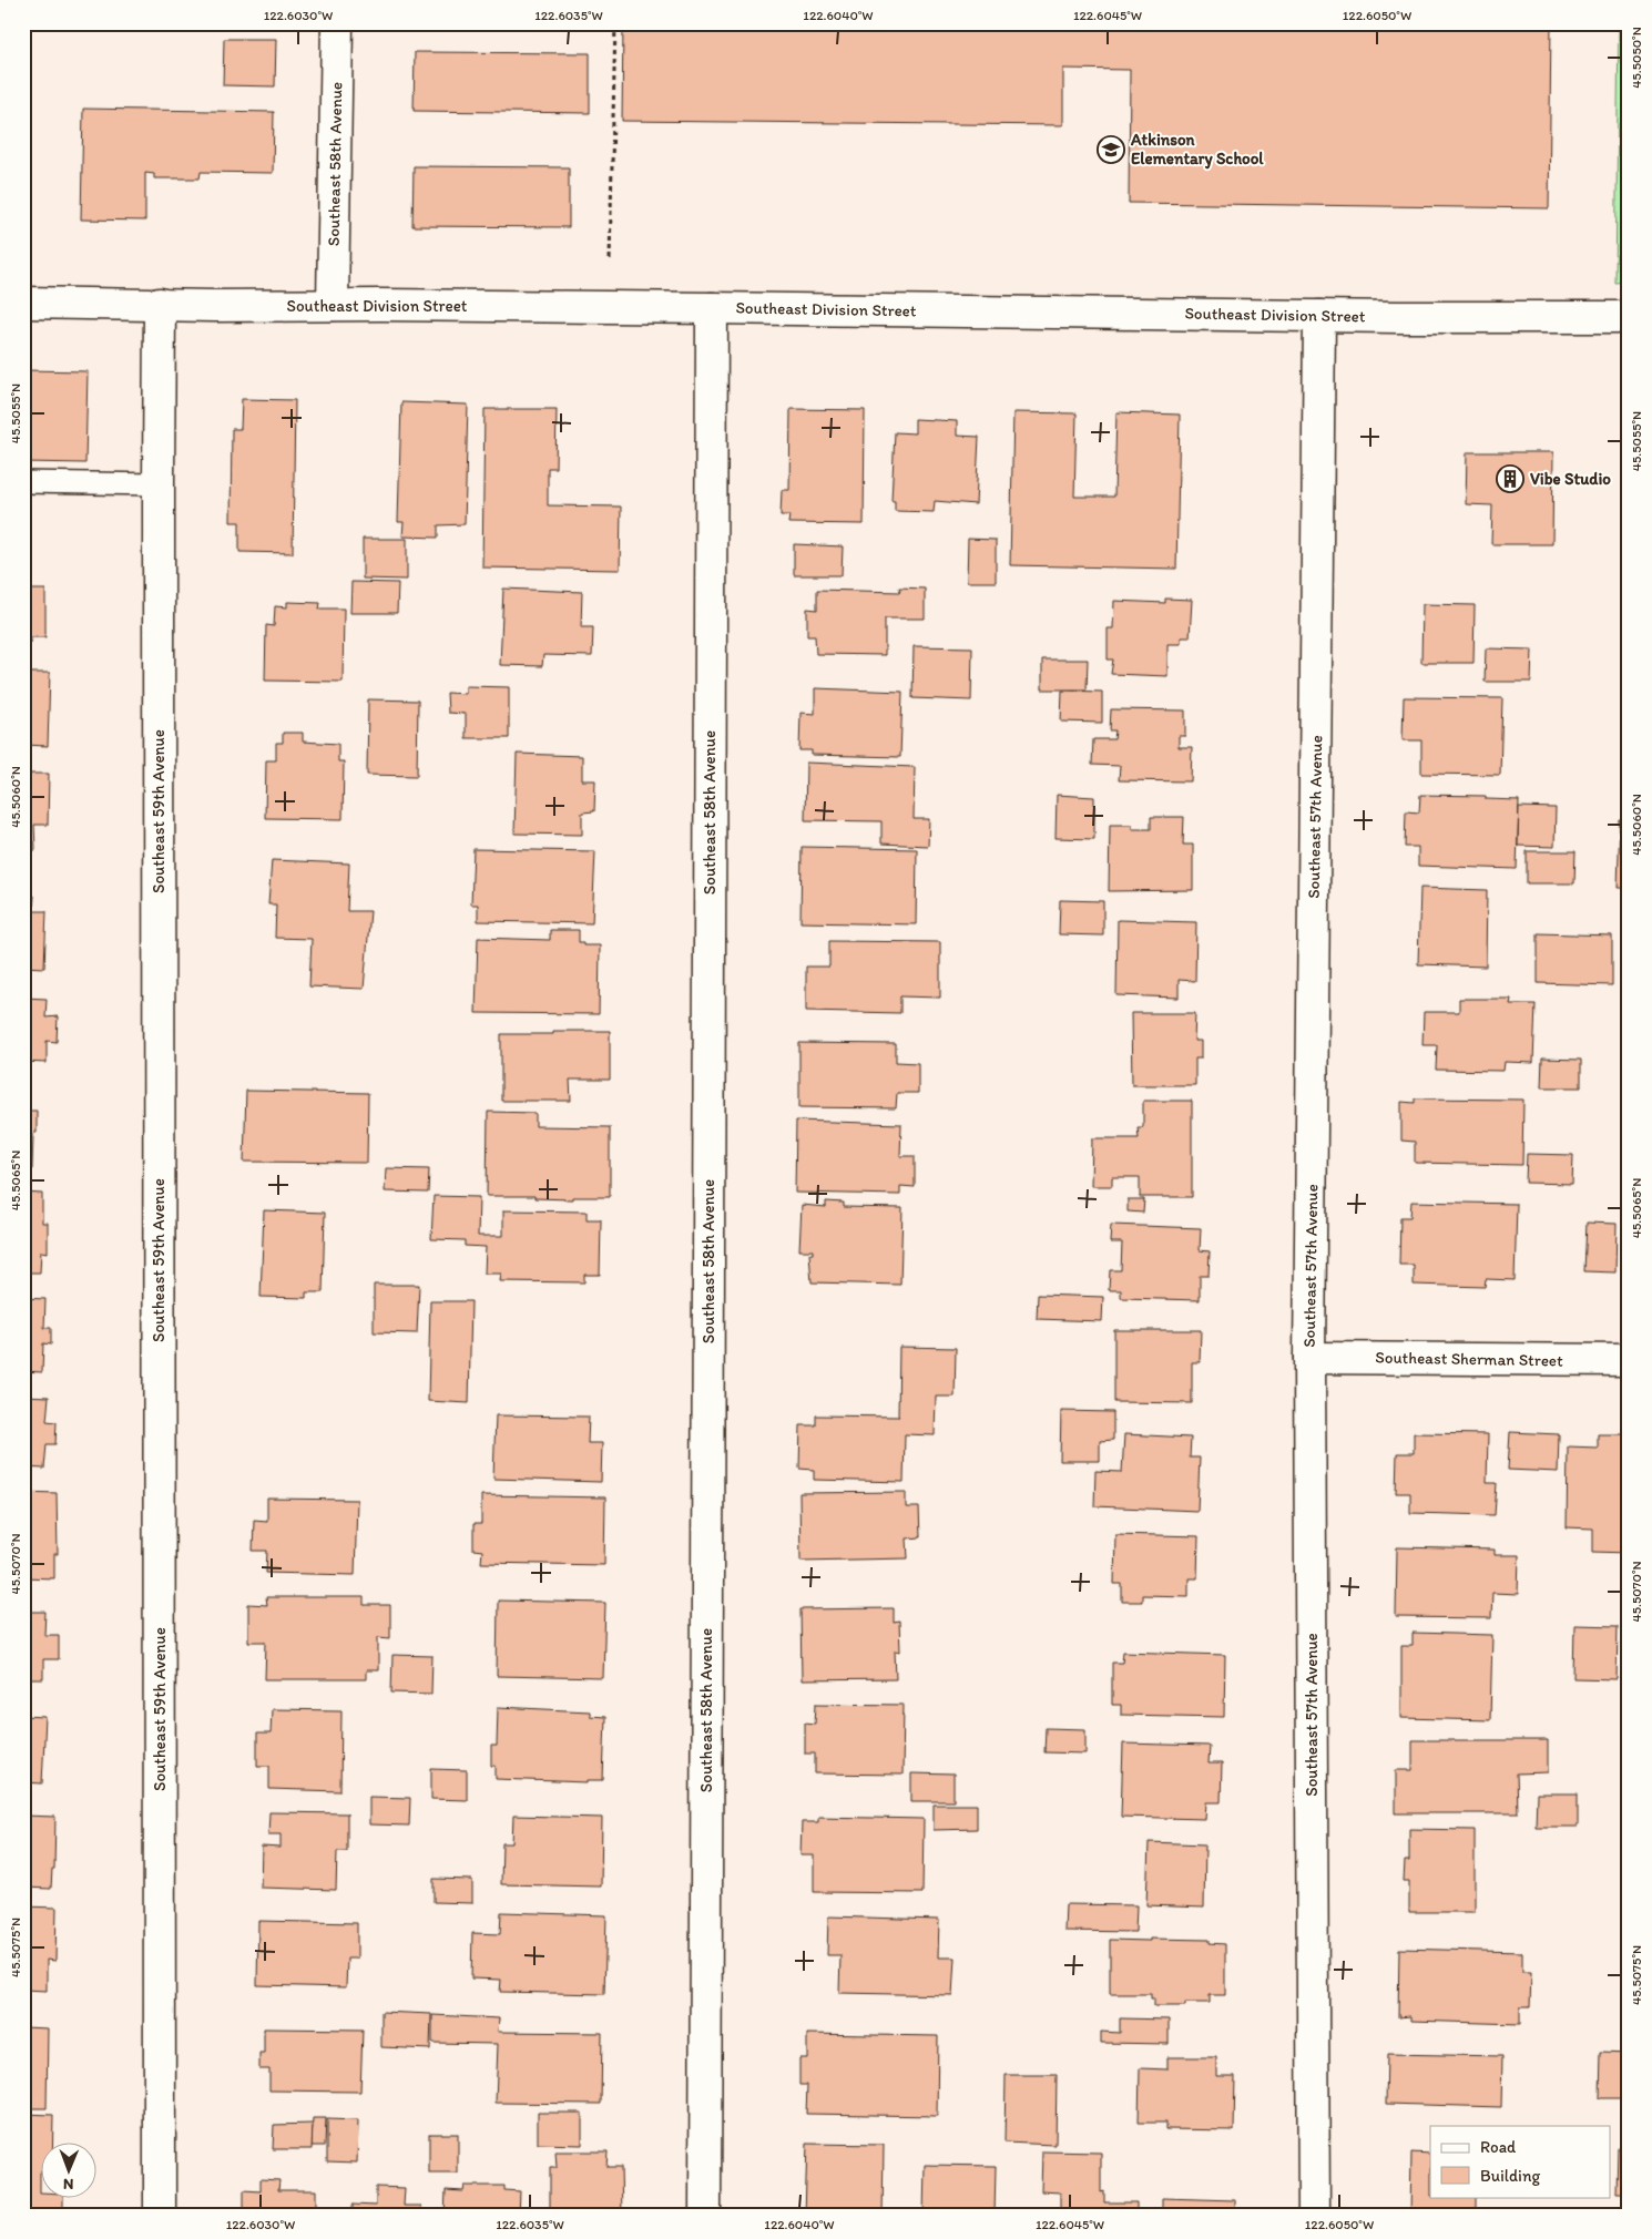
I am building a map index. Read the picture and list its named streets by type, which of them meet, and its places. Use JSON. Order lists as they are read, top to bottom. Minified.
{"streets":{"street":["Southeast 58th Avenue","Southeast Division Street","Southeast 59th Avenue","Southeast 57th Avenue","Southeast Sherman Street"]},"crossings":[["Southeast 58th Avenue","Southeast Division Street"],["Southeast Division Street","Southeast 59th Avenue"],["Southeast Division Street","Southeast 57th Avenue"],["Southeast 57th Avenue","Southeast Sherman Street"]],"places":{"school or university":["Atkinson Elementary School"],"building":["Vibe Studio"]},"legend":["Road","Building"],"north":"bottom","coordinates":["122.6030°W","122.6035°W","122.6040°W","122.6045°W","122.6050°W","45.5050°N","45.5055°N","45.5060°N","45.5065°N","45.5070°N","45.5075°N"]}
